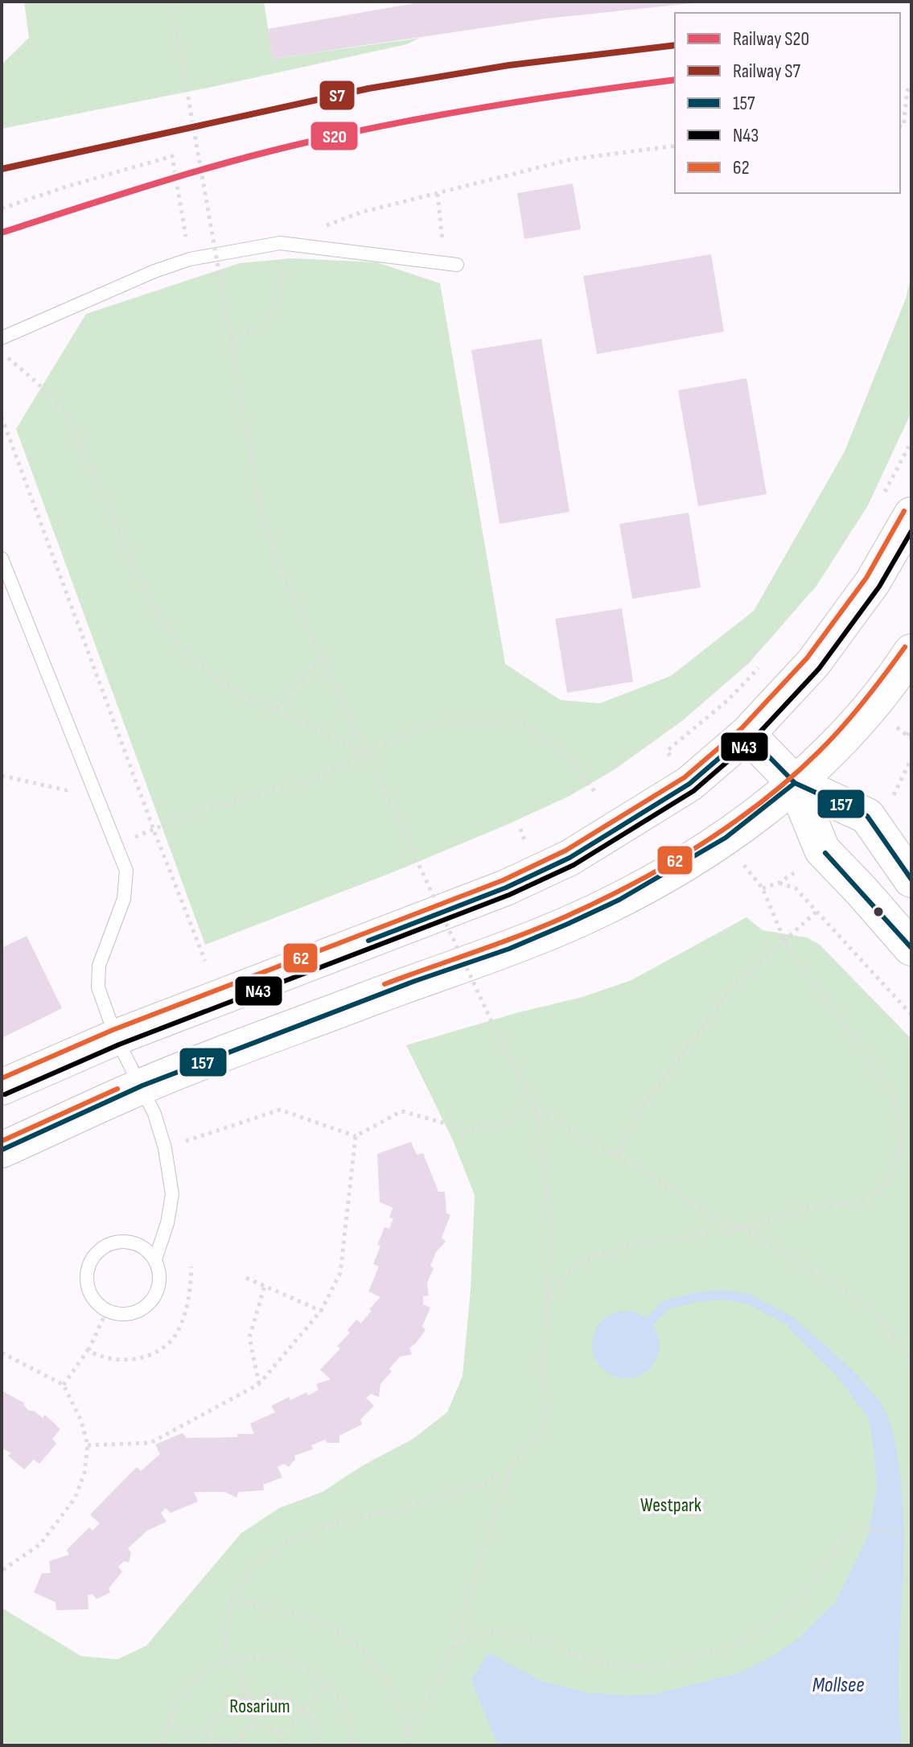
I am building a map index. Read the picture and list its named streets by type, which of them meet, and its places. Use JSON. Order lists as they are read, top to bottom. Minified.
{"water":["Mollsee"],"parks":["Westpark","Rosarium"],"lines":["rail line S7","rail line S20","transit line 62","transit line N43","transit line 157"],"legend":["Railway S20","Railway S7","157","N43","62"]}
